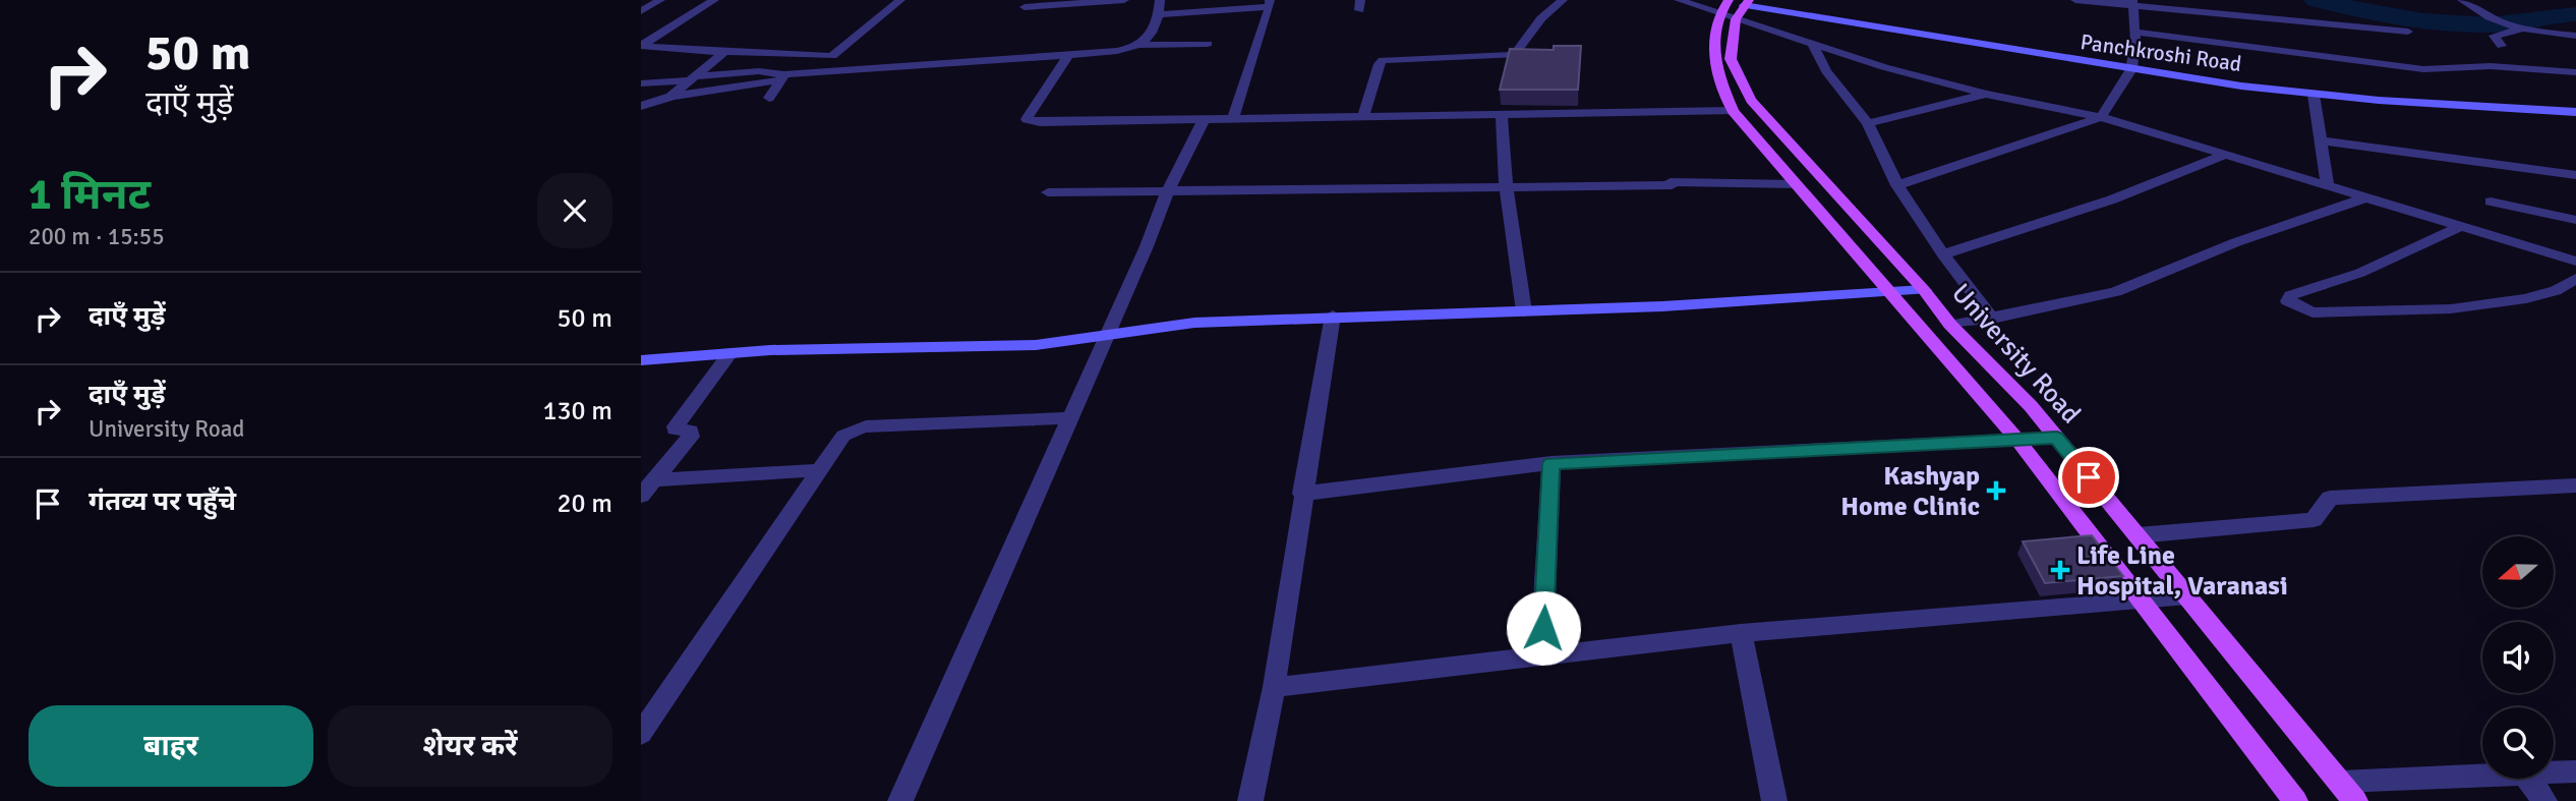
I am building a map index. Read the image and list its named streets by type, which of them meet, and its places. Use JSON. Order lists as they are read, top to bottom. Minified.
{"streets":{"main road":["University Road"],"street":["Panchkroshi Road"]},"crossings":[["Panchkroshi Road","University Road"]],"places":{"health":["Kashyap Home Clinic","Life Line Hospital, Varanasi"]},"north":"left","page":{"turn":["50 m","दाएँ मुड़ें"],"heading":["1 मिनट","200 m · 15:55"],"list":[{"name":"दाएँ मुड़ें","value":"50 m"},{"name":"दाएँ मुड़ें","note":"University Road","value":"130 m"},{"name":"गंतव्य पर पहुँचे","value":"20 m"}],"buttons":["बाहर","शेयर करें"]}}
